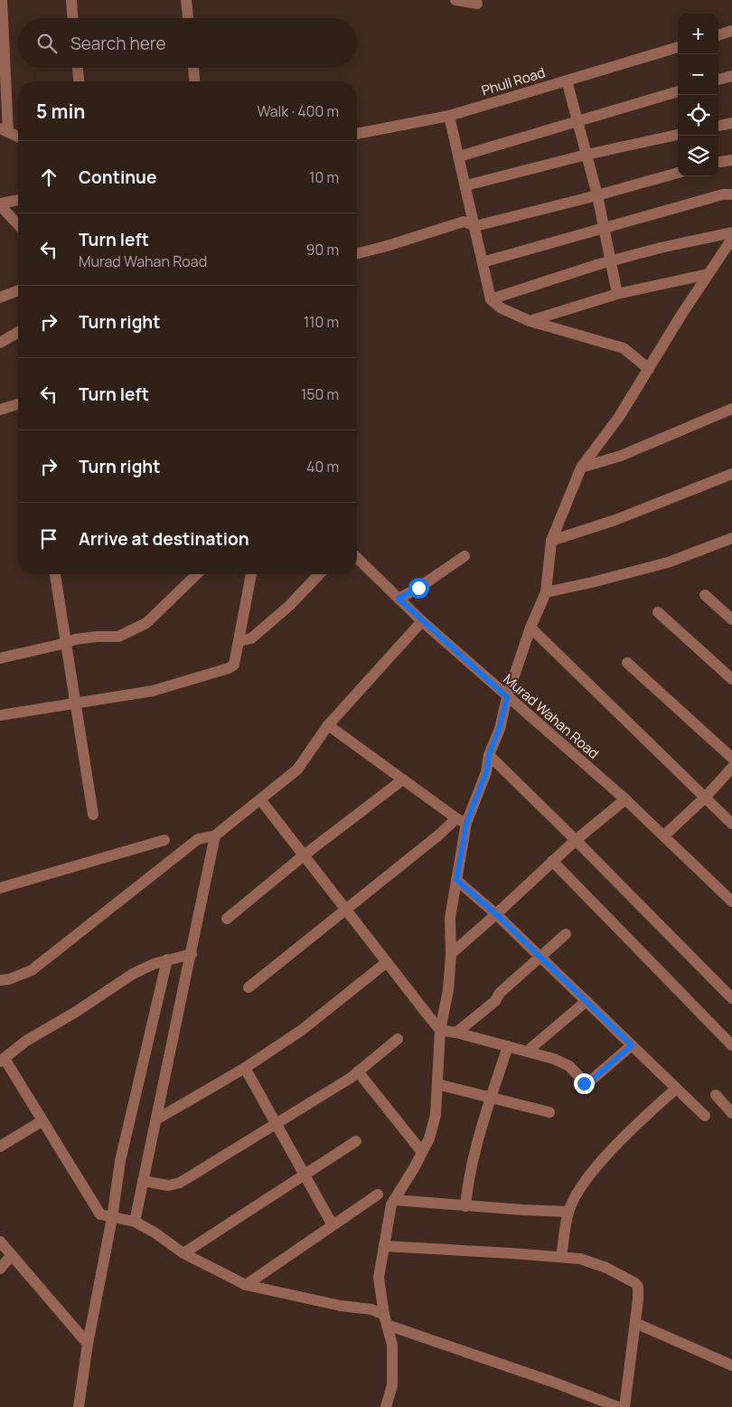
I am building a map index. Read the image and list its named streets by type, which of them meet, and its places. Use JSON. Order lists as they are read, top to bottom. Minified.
{"streets":{"street":["Phull Road","Murad Wahan Road"]},"page":{"map_buttons":["+","−"],"search":"Search here","heading":["5 min","Walk · 400 m"],"list":[["Continue","10 m"],["Turn left","Murad Wahan Road","90 m"],["Turn right","110 m"],["Turn left","150 m"],["Turn right","40 m"],"Arrive at destination"]}}
